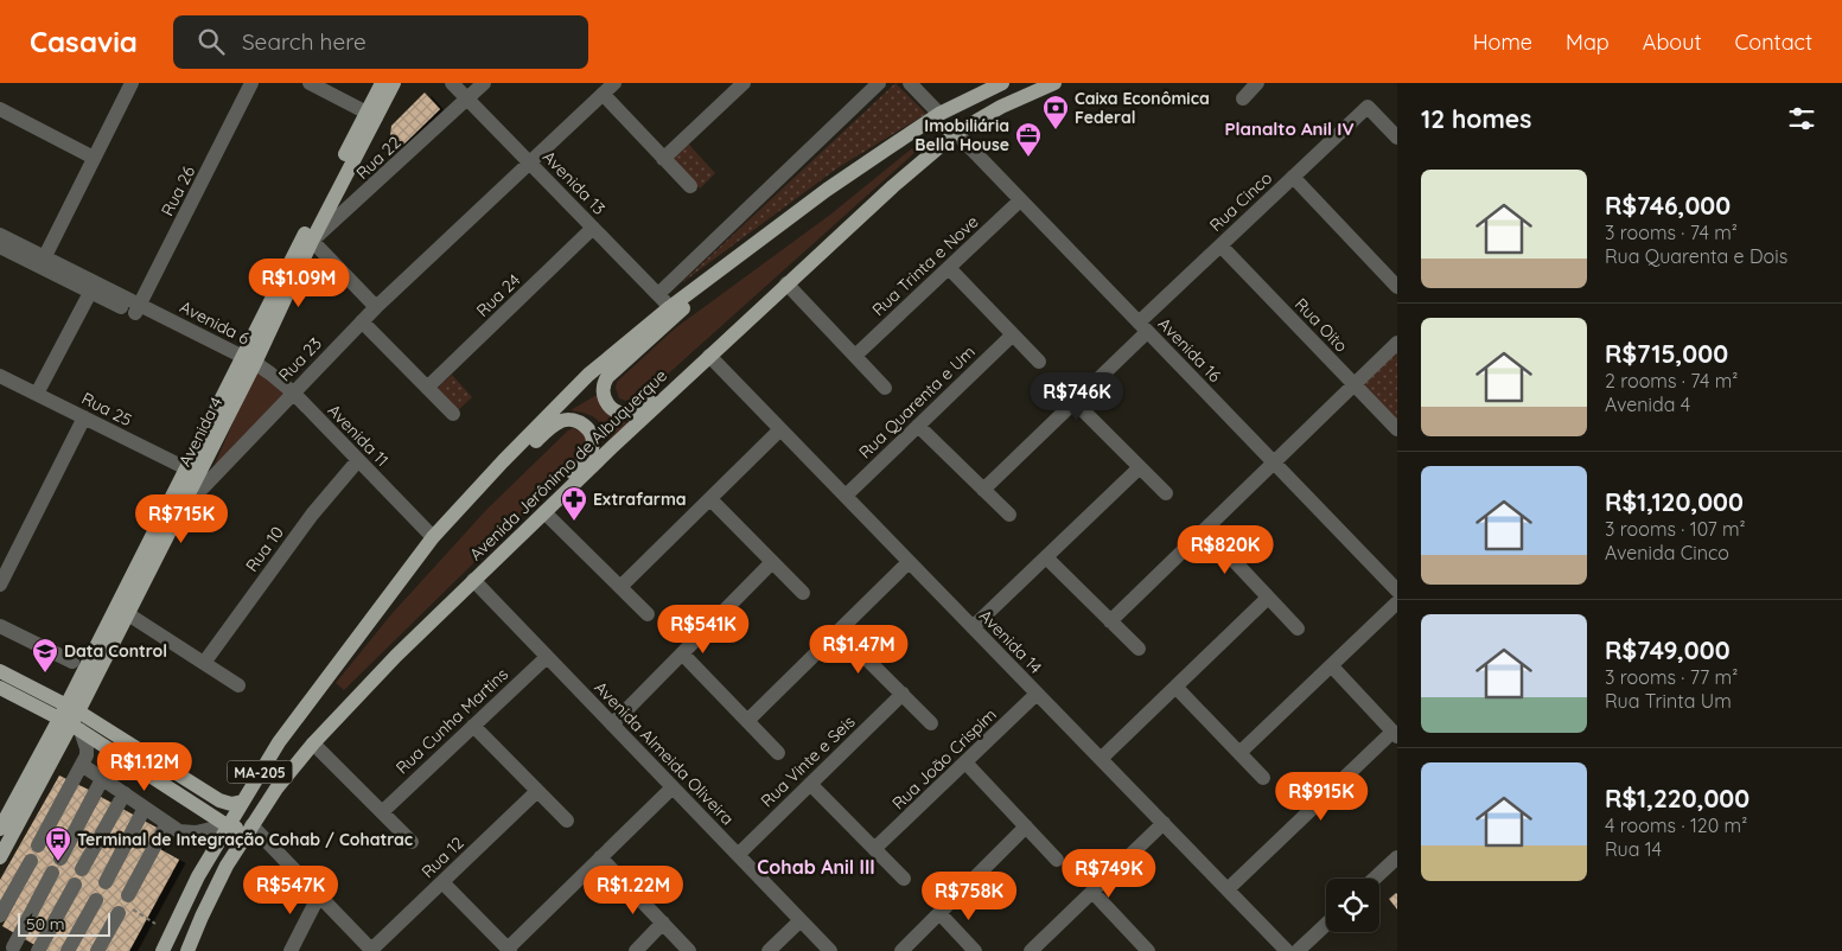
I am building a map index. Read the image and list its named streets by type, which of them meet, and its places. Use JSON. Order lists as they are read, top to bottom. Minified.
{"streets":{"main road":["Avenida 4","Avenida Jerônimo de Albuquerque","MA-205"],"street":["Rua 22","Avenida 13","Rua 26","Rua Cinco","Rua Trinta e Nove","Rua 24","Avenida 6","Rua Oito","Avenida 16","Rua 23","Rua Quarenta e Um","Rua 25","Avenida 11","Rua 10","Avenida 14","Rua Cunha Martins","Avenida Almeida Oliveira","Rua João Crispim","Rua Vinte e Seis","Rua 12"]},"crossings":[["Rua 22","Avenida 13"],["Rua 22","Avenida 4"],["Avenida 13","Rua 24"],["Avenida 13","Rua 23"],["Rua 26","Avenida 6"],["Rua Cinco","Rua Oito"],["Rua Cinco","Avenida 16"],["Rua Trinta e Nove","Avenida 16"],["Avenida 6","Avenida 4"],["Avenida 6","Avenida 11"],["Avenida 16","Avenida Jerônimo de Albuquerque"],["Rua 23","Avenida 4"],["Rua 23","Avenida 11"],["Rua Quarenta e Um","Avenida 14"],["Rua 25","Avenida 4"],["Avenida 4","Avenida 11"],["Avenida 11","Rua 10"],["Avenida 11","MA-205"],["Avenida Jerônimo de Albuquerque","Avenida 14"],["Avenida Jerônimo de Albuquerque","Avenida Almeida Oliveira"],["Avenida 14","Rua João Crispim"],["Rua Cunha Martins","Avenida Almeida Oliveira"],["Avenida Almeida Oliveira","Rua Vinte e Seis"]],"districts":["Planalto Anil IV","Cohab Anil III"],"places":{"bank":["Caixa Econômica Federal"],"office":["Imobiliária Bella House"],"pharmacy":["Extrafarma"],"school or university":["Data Control"],"bus stop":["Terminal de Integração Cohab / Cohatrac"]},"scale_bar":"50 m","page":{"header":"Casavia","search":"Search here","nav":["Home","Map","About","Contact"],"heading":"12 homes","list":[{"name":"R$746,000","note":"3 rooms · 74 m² · Rua Quarenta e Dois"},{"name":"R$715,000","note":"2 rooms · 74 m² · Avenida 4"},{"name":"R$1,120,000","note":"3 rooms · 107 m² · Avenida Cinco"},{"name":"R$749,000","note":"3 rooms · 77 m² · Rua Trinta Um"},{"name":"R$1,220,000","note":"4 rooms · 120 m² · Rua 14"}],"price":["R$1.09M","R$746K","R$715K","R$820K","R$541K","R$1.47M","R$1.12M","R$915K","R$749K","R$547K","R$1.22M","R$758K"],"scale":"50 m"}}
